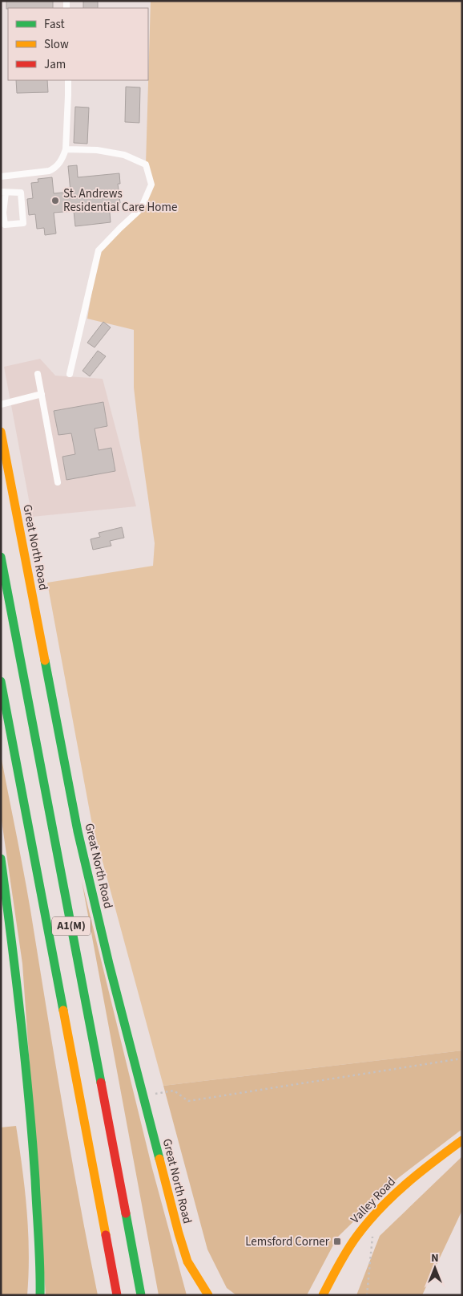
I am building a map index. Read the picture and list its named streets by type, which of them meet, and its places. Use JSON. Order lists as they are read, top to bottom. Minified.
{"streets":{"main road":["Great North Road","A1(M)","Valley Road"]},"places":{"other":["St. Andrews Residential Care Home"],"transit":["Lemsford Corner"]},"legend":["Fast","Slow","Jam"],"north":"top"}
